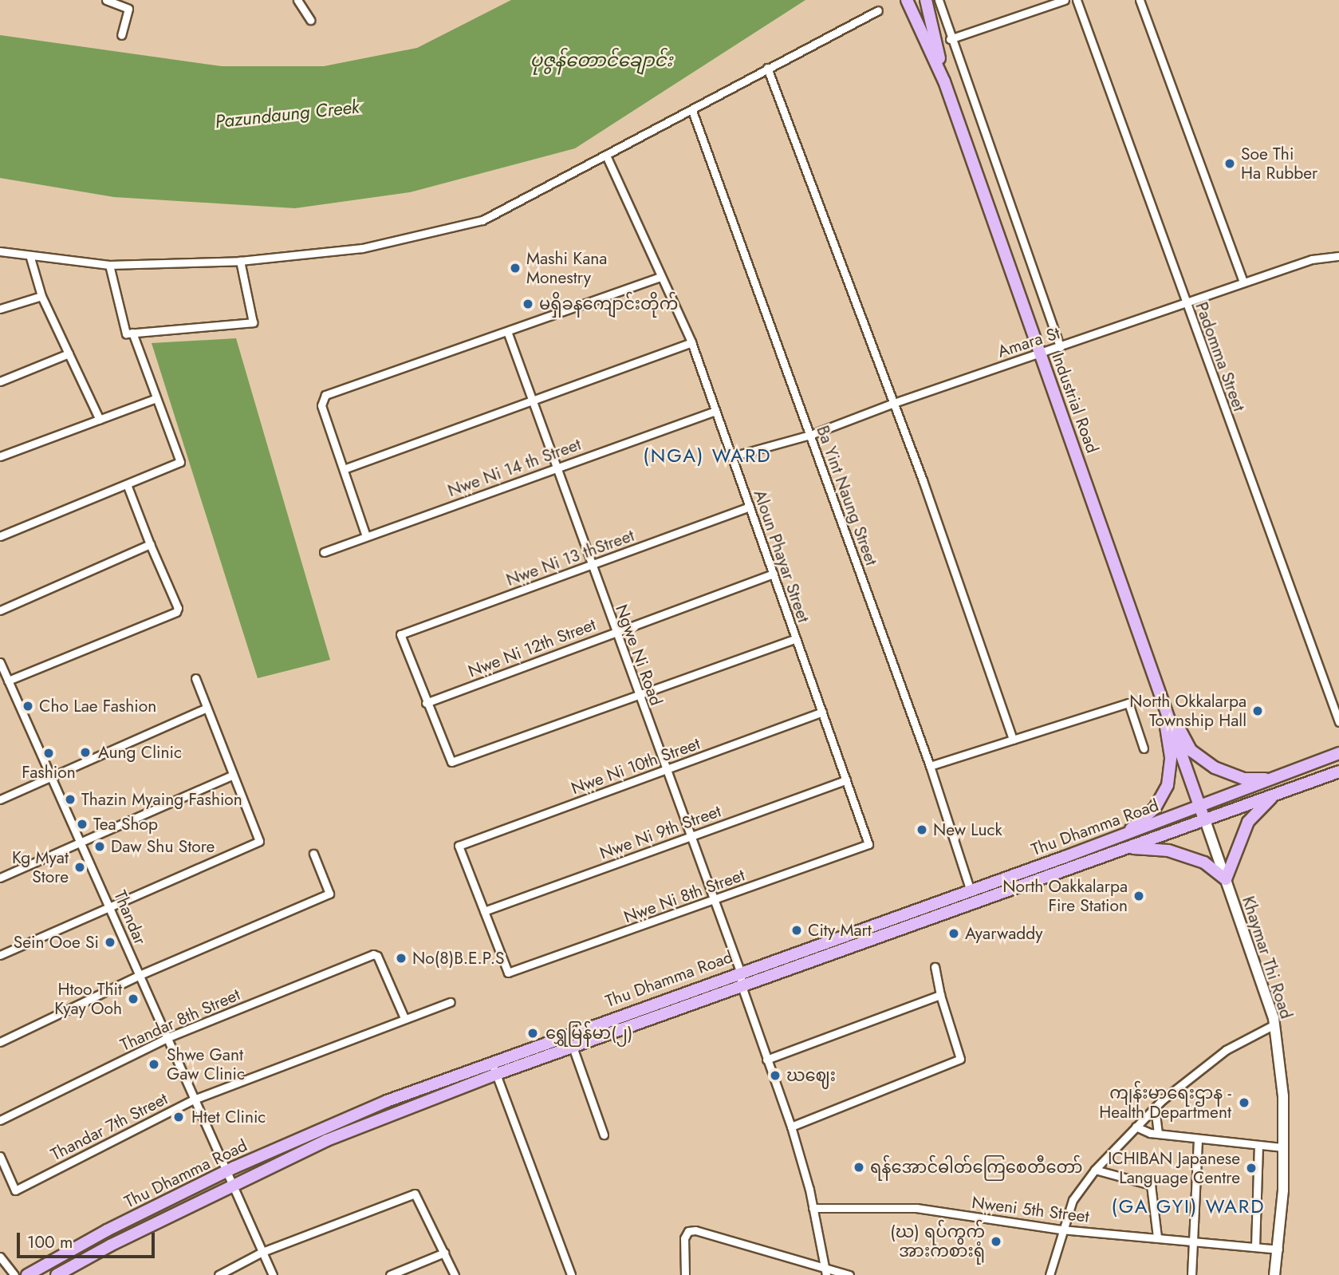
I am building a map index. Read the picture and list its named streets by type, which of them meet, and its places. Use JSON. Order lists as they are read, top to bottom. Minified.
{"streets":{"main road":["Industrial Road","Thu Dhamma Road","Khaymar Thi Road"],"street":["Amara St","Padomma Street","Nwe Ni 14 th Street","Ba Yint Naung Street","Aloun Phayar Street","Nwe Ni 13 thStreet","Nwe Ni 12th Street","Ngwe Ni Road","Nwe Ni 10th Street","Nwe Ni 9th Street","Nwe Ni 8th Street","Thandar","Thandar 8th Street","Thandar 7th Street","Nweni 5th Street"]},"crossings":[["Amara St","Padomma Street"],["Amara St","Industrial Road"],["Amara St","Ba Yint Naung Street"],["Amara St","Aloun Phayar Street"],["Industrial Road","Thu Dhamma Road"],["Industrial Road","Khaymar Thi Road"],["Nwe Ni 14 th Street","Aloun Phayar Street"],["Nwe Ni 14 th Street","Ngwe Ni Road"],["Ba Yint Naung Street","Thu Dhamma Road"],["Aloun Phayar Street","Nwe Ni 13 thStreet"],["Aloun Phayar Street","Nwe Ni 12th Street"],["Aloun Phayar Street","Nwe Ni 10th Street"],["Aloun Phayar Street","Nwe Ni 9th Street"],["Aloun Phayar Street","Nwe Ni 8th Street"],["Nwe Ni 13 thStreet","Nwe Ni 12th Street"],["Nwe Ni 13 thStreet","Ngwe Ni Road"],["Nwe Ni 12th Street","Ngwe Ni Road"],["Ngwe Ni Road","Nwe Ni 10th Street"],["Ngwe Ni Road","Thu Dhamma Road"],["Ngwe Ni Road","Nwe Ni 9th Street"],["Ngwe Ni Road","Nwe Ni 8th Street"],["Ngwe Ni Road","Nweni 5th Street"],["Nwe Ni 10th Street","Nwe Ni 9th Street"],["Nwe Ni 10th Street","Nwe Ni 8th Street"],["Thu Dhamma Road","Thandar"],["Thu Dhamma Road","Khaymar Thi Road"],["Nwe Ni 9th Street","Nwe Ni 8th Street"],["Thandar","Thandar 8th Street"],["Thandar","Thandar 7th Street"],["Khaymar Thi Road","Nweni 5th Street"],["Thandar 8th Street","Thandar 7th Street"]],"districts":["(NGA) WARD","(GA GYI) WARD"],"water":["ပုဇွန်တောင်ချောင်း","Pazundaung Creek"],"places":["Soe Thi Ha Rubber","Mashi Kana Monestry","မရှိခနကျောင်းတိုက်","Cho Lae Fashion","North Okkalarpa Township Hall","Aung Clinic","Fashion","Thazin Myaing Fashion","Tea Shop","New Luck","Daw Shu Store","Kg Myat Store","North Oakkalarpa Fire Station","City Mart","Ayarwaddy","Sein Ooe Si","No(8)B.E.P.S","Htoo Thit Kyay Ooh","ရွှေမြန်မာ(၂)","Shwe Gant Gaw Clinic","ဃဈေး","ကျန်းမာရေးဌာန - Health Department","Htet Clinic","ရန်အောင်ဓါတ်ကြေစေတီတော်","ICHIBAN Japanese Language Centre","(ဃ) ရပ်ကွက် အားကစားရုံ"],"scale_bar":"100 m"}
